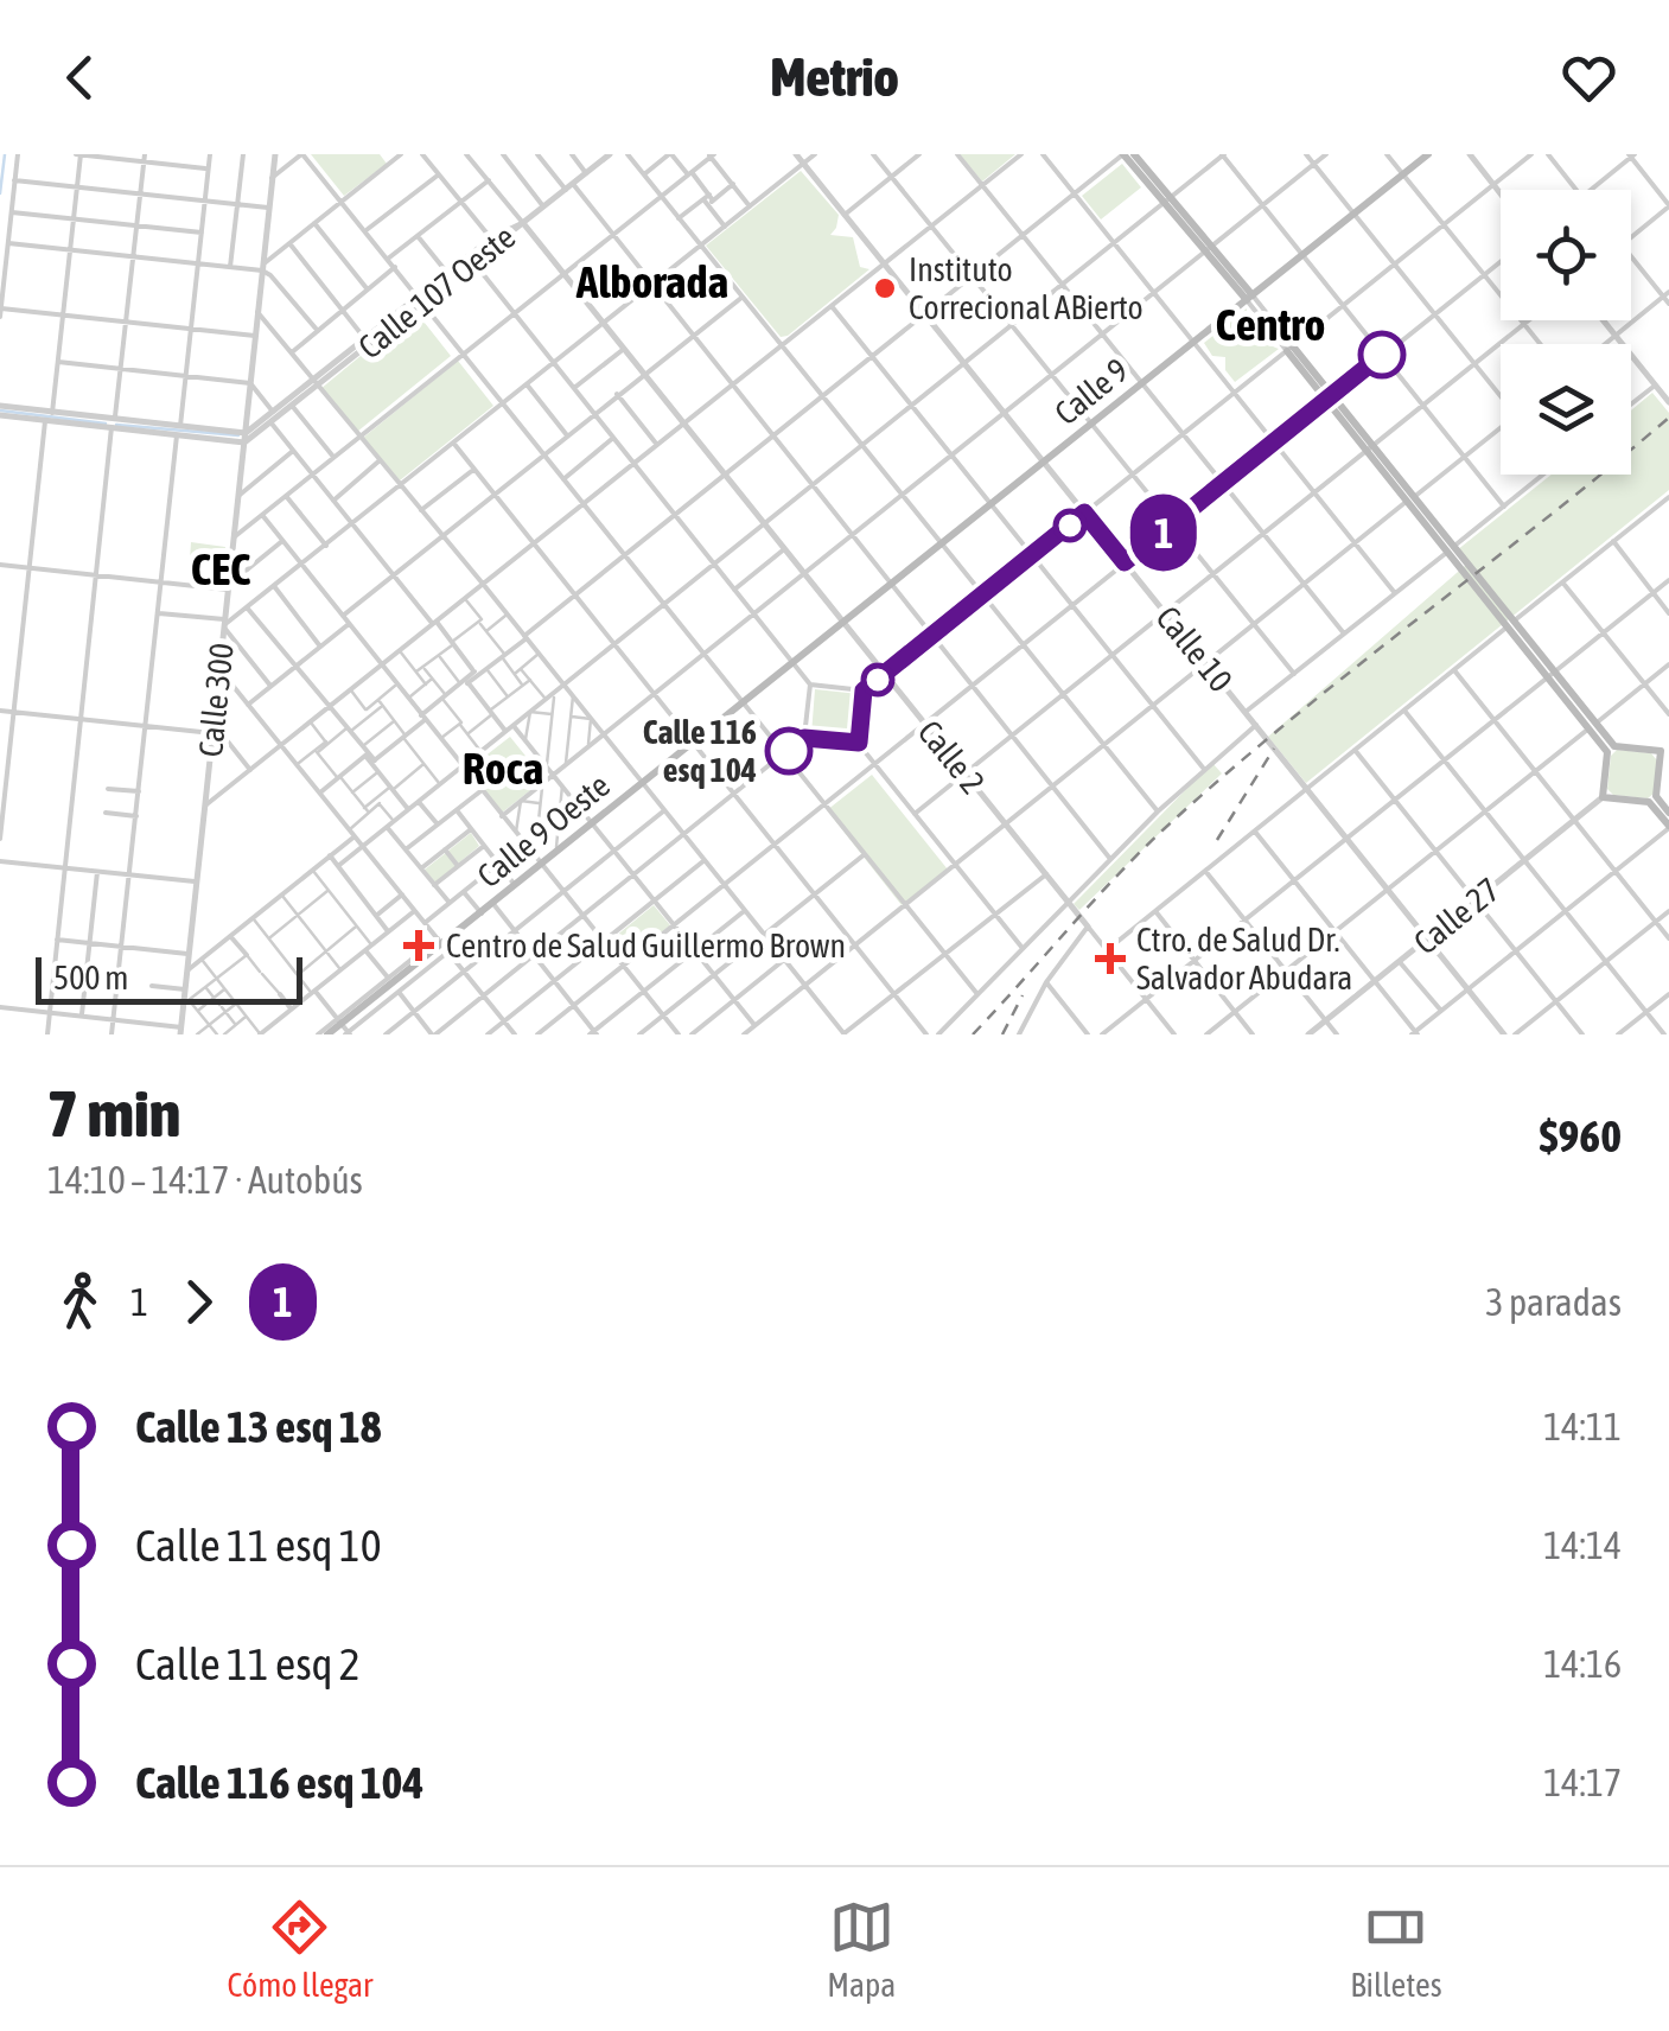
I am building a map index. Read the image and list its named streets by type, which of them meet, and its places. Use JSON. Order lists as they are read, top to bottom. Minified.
{"streets":{"main road":["Calle 9","Calle 9 Oeste"],"street":["Calle 107 Oeste","Calle 10","Calle 300","Calle 2","Calle 27"]},"crossings":[["Calle 107 Oeste","Calle 300"],["Calle 107 Oeste","Calle 2"],["Calle 9","Calle 10"],["Calle 9","Calle 2"],["Calle 9","Calle 9 Oeste"],["Calle 10","Calle 27"],["Calle 2","Calle 9 Oeste"]],"districts":["Alborada","Centro","CEC","Roca"],"places":{"other":["Instituto Correcional ABierto","Calle 116 esq 104"],"health":["Centro de Salud Guillermo Brown","Ctro. de Salud Dr. Salvador Abudara"]},"lines":["bus line 1"],"scale_bar":"500 m","page":{"header":"Metrio","on_map":"1","scale":"500 m","heading":["7 min","14:10 – 14:17 · Autobús","$960"],"legs":["1","1","3 paradas"],"list":[{"name":"Calle 13 esq 18","value":"14:11"},{"name":"Calle 11 esq 10","value":"14:14"},{"name":"Calle 11 esq 2","value":"14:16"},{"name":"Calle 116 esq 104","value":"14:17"}],"tabs":["Cómo llegar","Mapa","Billetes"]}}
